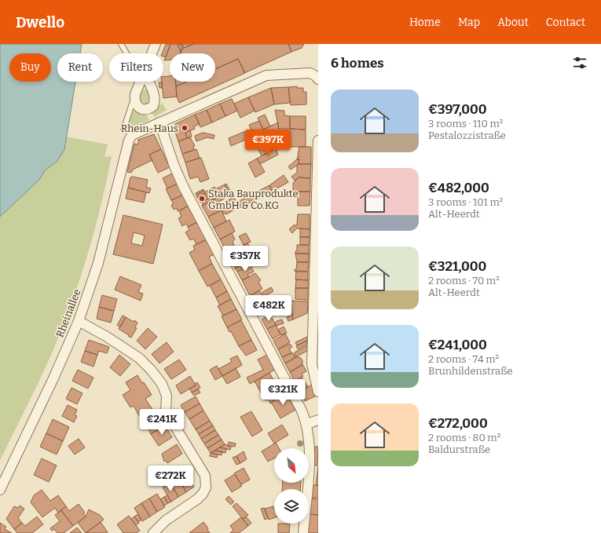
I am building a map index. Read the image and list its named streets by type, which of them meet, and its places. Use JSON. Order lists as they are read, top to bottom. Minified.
{"streets":{"street":["Rheinallee"]},"places":["Rhein-Haus","Staka Bauprodukte GmbH & Co.KG"],"north":"bottom right","page":{"header":"Dwello","nav":["Home","Map","About","Contact"],"heading":"6 homes","chip":["Buy","Rent","Filters","New"],"list":[{"name":"€397,000","note":"3 rooms · 110 m² · Pestalozzistraße"},{"name":"€482,000","note":"3 rooms · 101 m² · Alt-Heerdt"},{"name":"€321,000","note":"2 rooms · 70 m² · Alt-Heerdt"},{"name":"€241,000","note":"2 rooms · 74 m² · Brunhildenstraße"},{"name":"€272,000","note":"2 rooms · 80 m² · Baldurstraße"}],"price":["€397K","€357K","€482K","€321K","€241K","€272K"]}}
